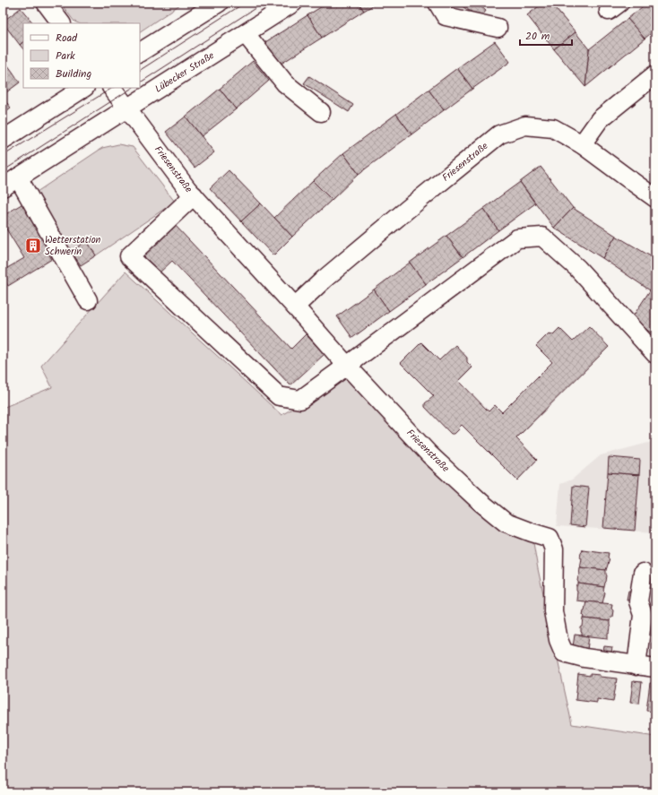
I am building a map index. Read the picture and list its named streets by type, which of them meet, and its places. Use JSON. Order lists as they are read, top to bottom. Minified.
{"streets":{"street":["Lübecker Straße","Friesenstraße"]},"crossings":[["Lübecker Straße","Friesenstraße"]],"places":{"building":["Wetterstation Schwerin"]},"legend":["Road","Park","Building"],"scale_bar":"20 m"}
